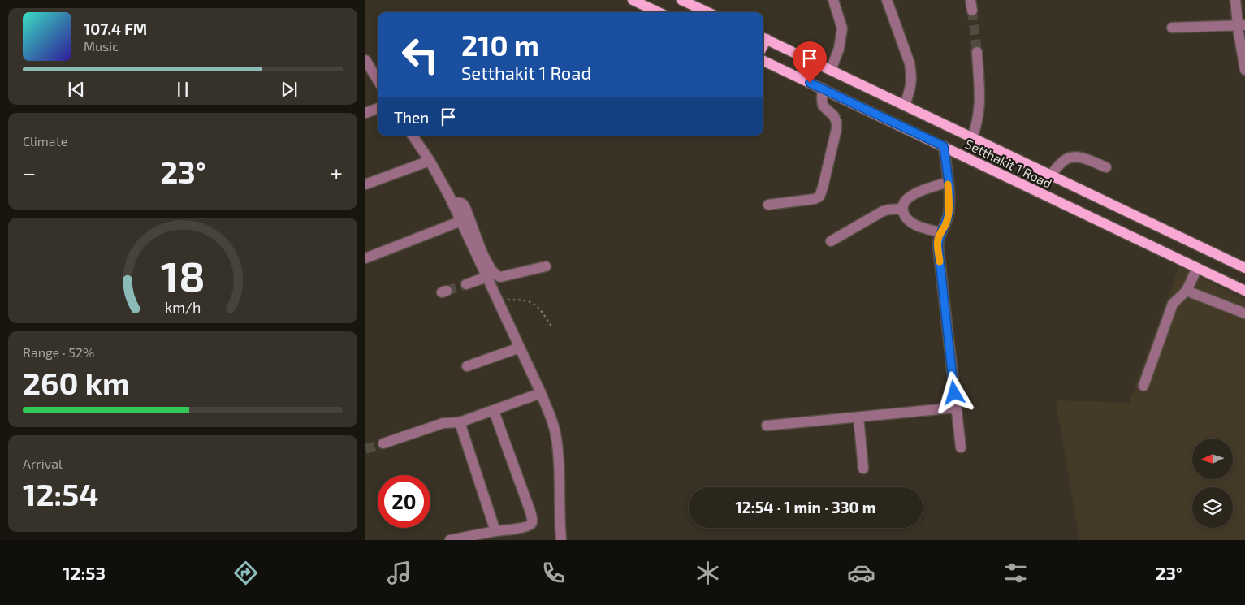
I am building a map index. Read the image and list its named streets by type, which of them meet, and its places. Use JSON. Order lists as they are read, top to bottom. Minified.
{"streets":{"main road":["Setthakit 1 Road"]},"north":"left","page":{"song":["107.4 FM","Music"],"turn":["210 m","Setthakit 1 Road"],"then":"Then","tile":["Climate",["Range · 52%","260 km"],["Arrival","12:54"]],"heat":["−","23°","+"],"limit":"20","trip":"12:54 · 1 min · 330 m","tabs":["12:53","23°"],"gauge":["18","km/h"]}}
